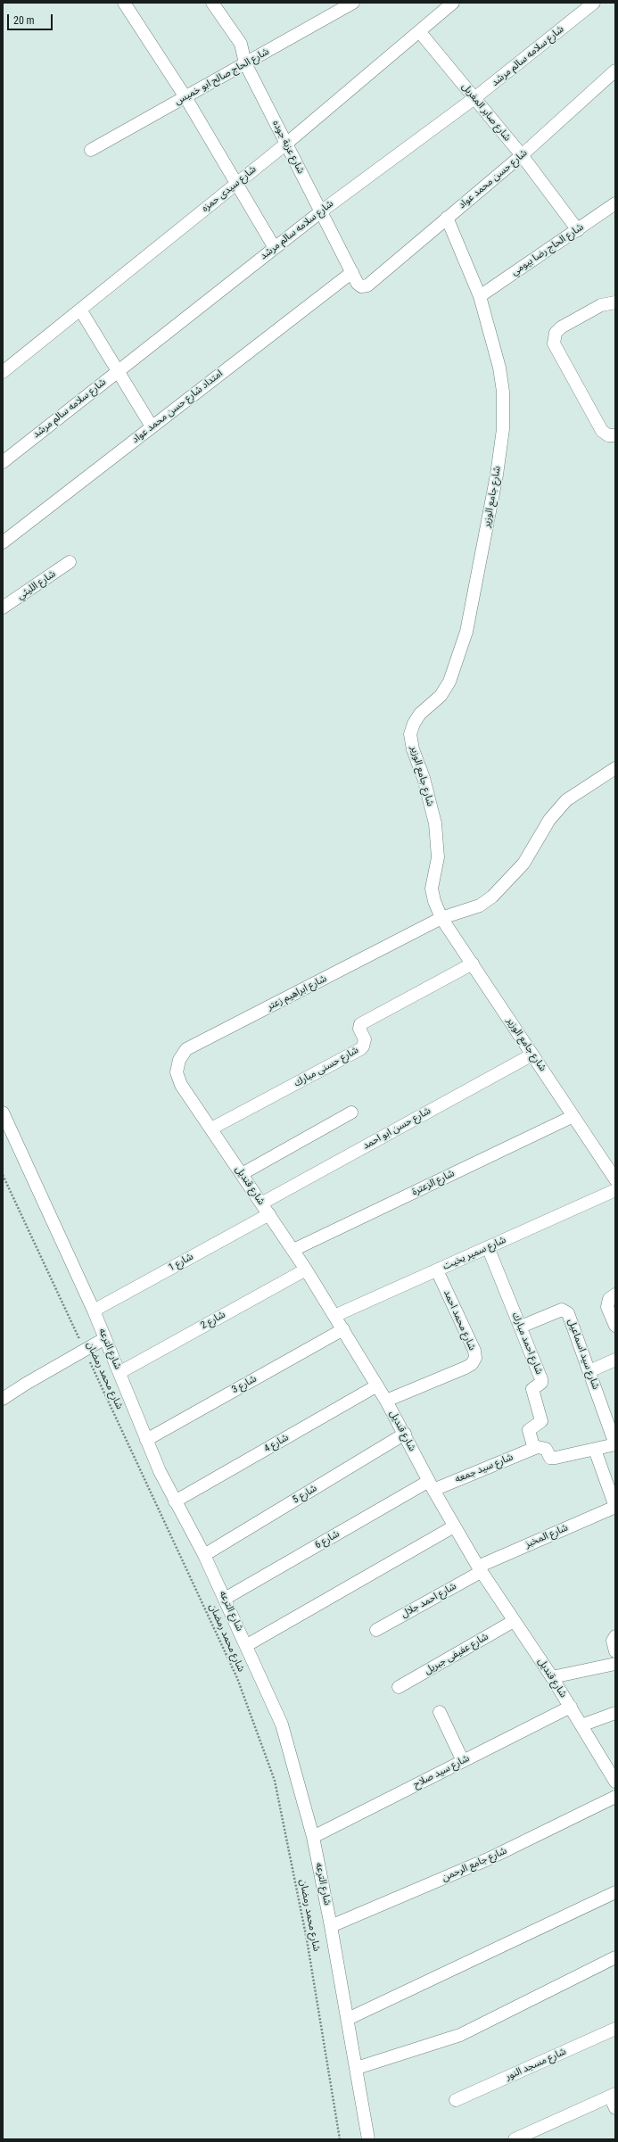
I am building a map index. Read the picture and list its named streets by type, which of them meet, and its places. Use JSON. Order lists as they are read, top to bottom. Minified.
{"streets":{"street":["شارع سلامه سالم مرشد","شارع الحاج صالح ابو خميس","شارع صابر المغربل","شارع عزبة جوده","شارع حسن محمد عواد","شارع سيدى حمزه","شارع الحاج رضا بيومي","امتداد شارع حسن محمد عواد","شارع جامع الوزير","شارع الليثي","شارع ابراهيم زعتر","شارع حسنى مبارك","شارع حسن ابو احمد","شارع الزعترة","شارع قنديل","شارع سمير بخيت","شارع 1","شارع 2","شارع محمد احمد","شارع احمد مبارك","شارع الترعه","شارع سيد اسماعيل","شارع 3","شارع 4","شارع سيد جمعه","شارع 5","شارع المخبز","شارع 6","شارع احمد جلال","شارع عفيفى جبريل","شارع سيد صلاح","شارع جامع الرحمن","شارع مسجد النور"],"path":["شارع محمد رمضان"]},"crossings":[["شارع سلامه سالم مرشد","شارع صابر المغربل"],["شارع سلامه سالم مرشد","شارع عزبة جوده"],["شارع الحاج صالح ابو خميس","شارع عزبة جوده"],["شارع صابر المغربل","شارع حسن محمد عواد"],["شارع صابر المغربل","شارع سيدى حمزه"],["شارع صابر المغربل","شارع الحاج رضا بيومي"],["شارع عزبة جوده","شارع حسن محمد عواد"],["شارع عزبة جوده","شارع سيدى حمزه"],["شارع عزبة جوده","امتداد شارع حسن محمد عواد"],["شارع حسن محمد عواد","شارع جامع الوزير"],["شارع الحاج رضا بيومي","شارع جامع الوزير"],["شارع جامع الوزير","شارع ابراهيم زعتر"],["شارع جامع الوزير","شارع حسنى مبارك"],["شارع جامع الوزير","شارع حسن ابو احمد"],["شارع جامع الوزير","شارع الزعترة"],["شارع ابراهيم زعتر","شارع قنديل"],["شارع حسنى مبارك","شارع قنديل"],["شارع حسن ابو احمد","شارع قنديل"],["شارع الزعترة","شارع قنديل"],["شارع قنديل","شارع سمير بخيت"],["شارع قنديل","شارع 1"],["شارع قنديل","شارع 2"],["شارع قنديل","شارع محمد احمد"],["شارع قنديل","شارع 3"],["شارع قنديل","شارع 4"],["شارع قنديل","شارع سيد جمعه"],["شارع قنديل","شارع 5"],["شارع قنديل","شارع المخبز"],["شارع قنديل","شارع 6"],["شارع قنديل","شارع احمد جلال"],["شارع قنديل","شارع عفيفى جبريل"],["شارع قنديل","شارع سيد صلاح"],["شارع سمير بخيت","شارع محمد احمد"],["شارع سمير بخيت","شارع احمد مبارك"],["شارع 1","شارع الترعه"],["شارع 2","شارع الترعه"],["شارع احمد مبارك","شارع سيد اسماعيل"],["شارع احمد مبارك","شارع سيد جمعه"],["شارع الترعه","شارع 3"],["شارع الترعه","شارع 4"],["شارع الترعه","شارع 5"],["شارع الترعه","شارع 6"],["شارع الترعه","شارع سيد صلاح"],["شارع الترعه","شارع جامع الرحمن"],["شارع سيد جمعه","شارع 6"],["شارع المخبز","شارع احمد جلال"]],"scale_bar":"20 m"}
